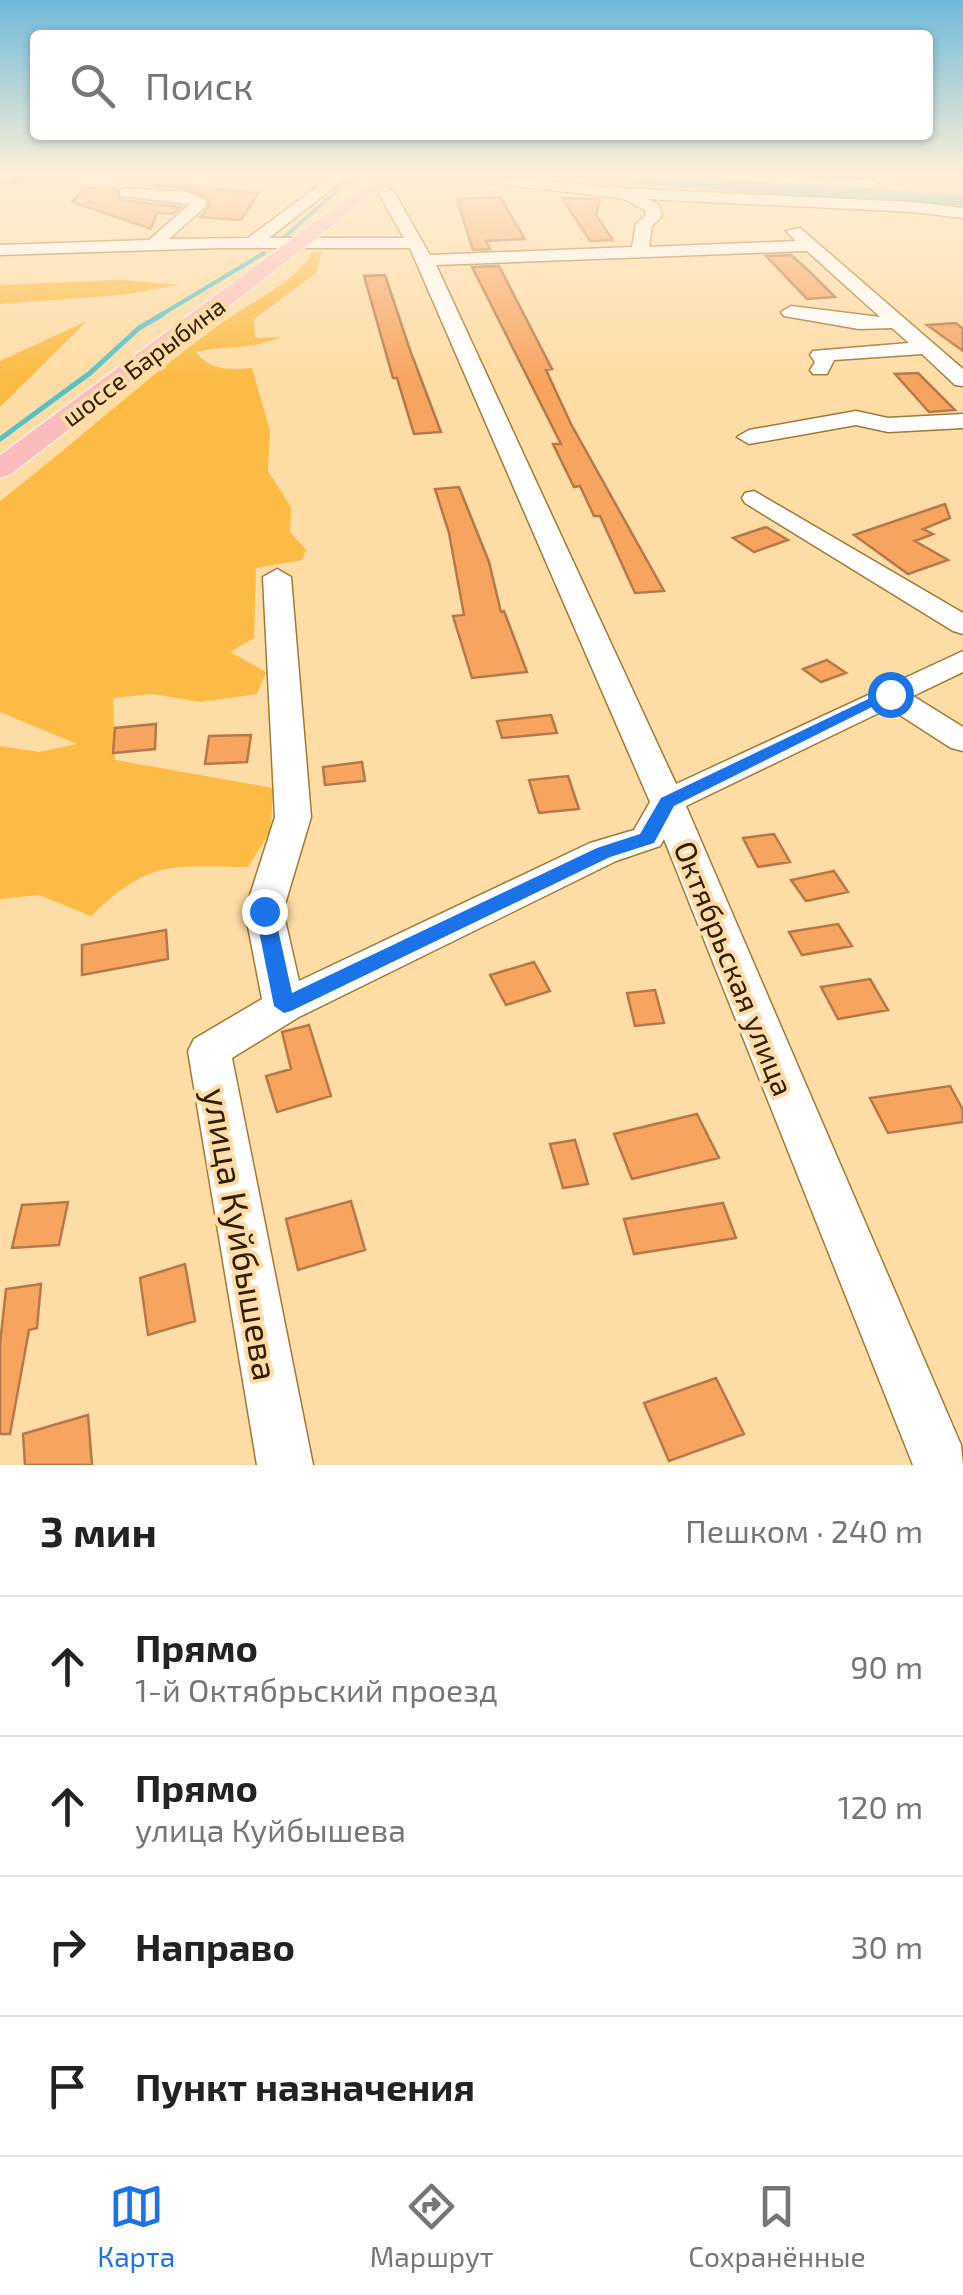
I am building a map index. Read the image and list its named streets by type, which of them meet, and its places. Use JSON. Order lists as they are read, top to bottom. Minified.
{"streets":{"main road":["шоссе Барыбина"],"street":["Октябрьская улица","улица Куйбышева"]},"crossings":[["Октябрьская улица","улица Куйбышева"]],"page":{"search":"Поиск","heading":["3 мин","Пешком · 240 m"],"list":[["Прямо","1-й Октябрьский проезд","90 m"],["Прямо","улица Куйбышева","120 m"],["Направо","30 m"],"Пункт назначения"],"nav":["Карта","Маршрут","Сохранённые"]}}
